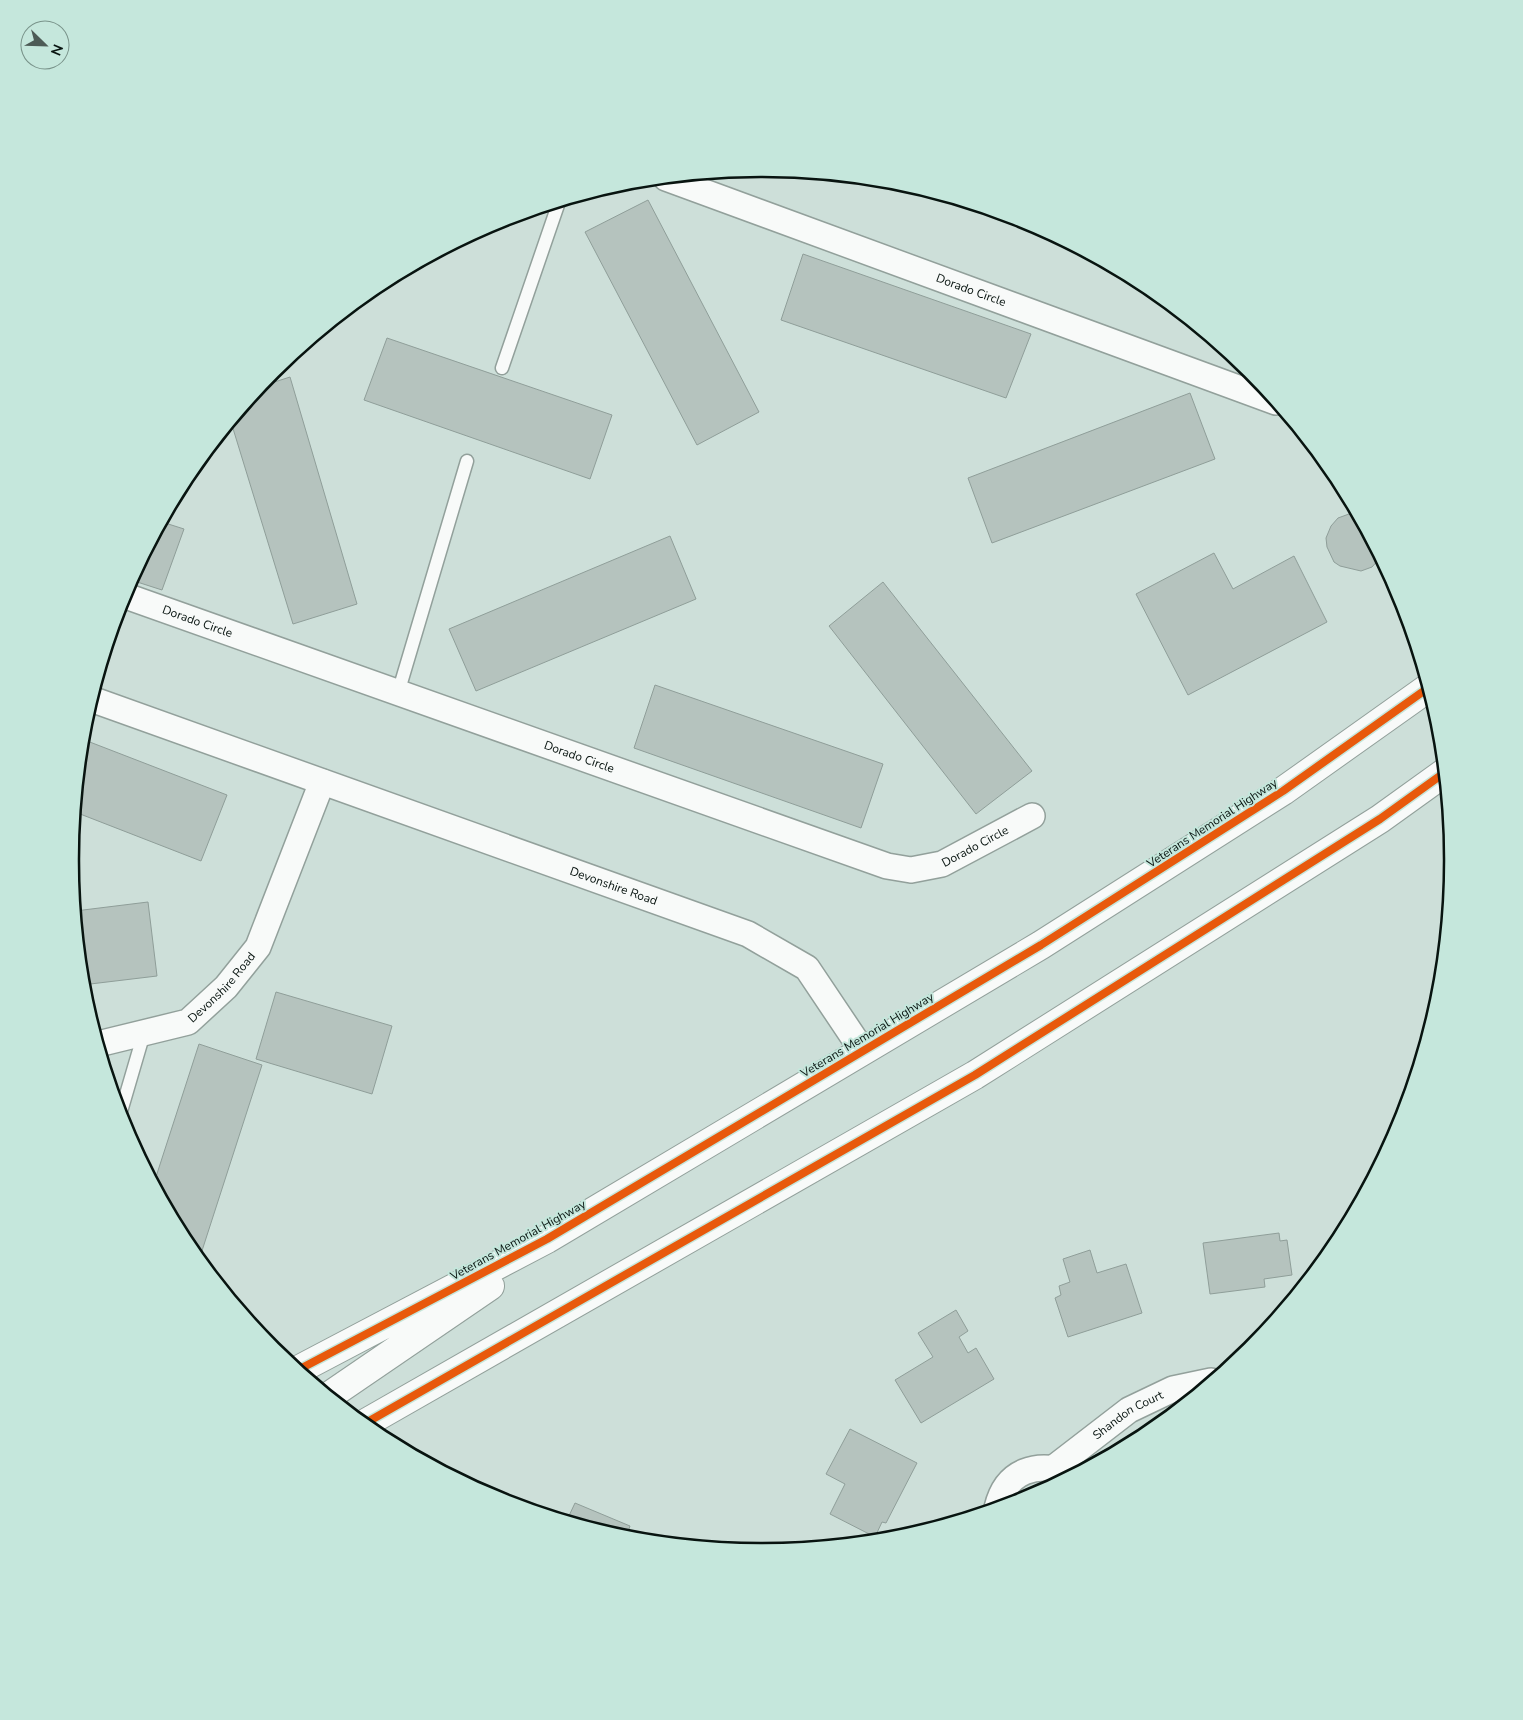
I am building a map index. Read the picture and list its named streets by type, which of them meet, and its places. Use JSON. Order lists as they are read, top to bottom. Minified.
{"streets":{"highway":["Veterans Memorial Highway"],"street":["Dorado Circle","Devonshire Road","Shandon Court"]},"crossings":[["Veterans Memorial Highway","Devonshire Road"]],"north":"bottom right"}
